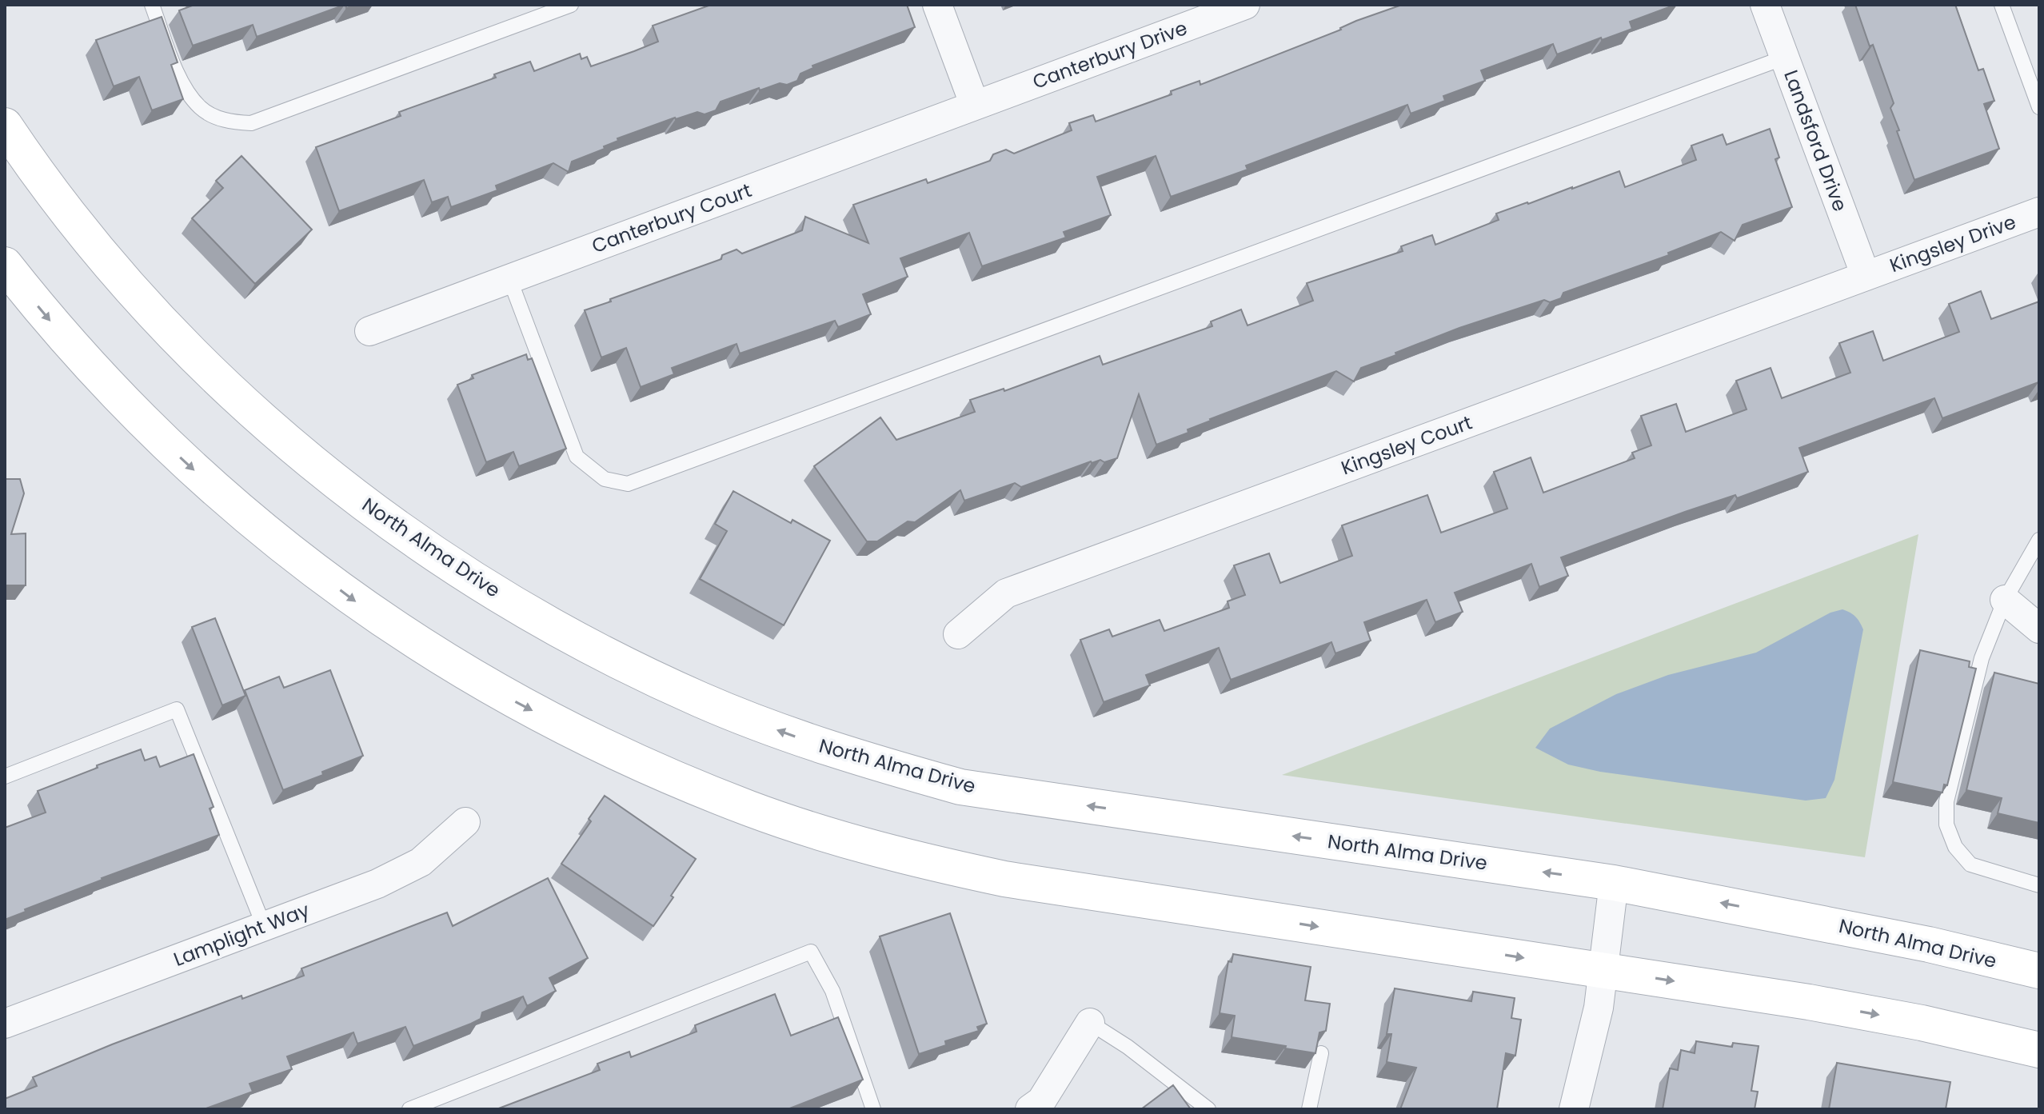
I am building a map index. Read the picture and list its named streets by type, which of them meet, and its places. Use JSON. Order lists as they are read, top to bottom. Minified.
{"streets":{"main road":["North Alma Drive"],"street":["Canterbury Drive","Landsford Drive","Canterbury Court","Kingsley Drive","Kingsley Court","Lamplight Way"]},"crossings":[["Canterbury Drive","Canterbury Court"],["Landsford Drive","Kingsley Drive"],["Landsford Drive","Kingsley Court"],["Kingsley Drive","Kingsley Court"]]}
